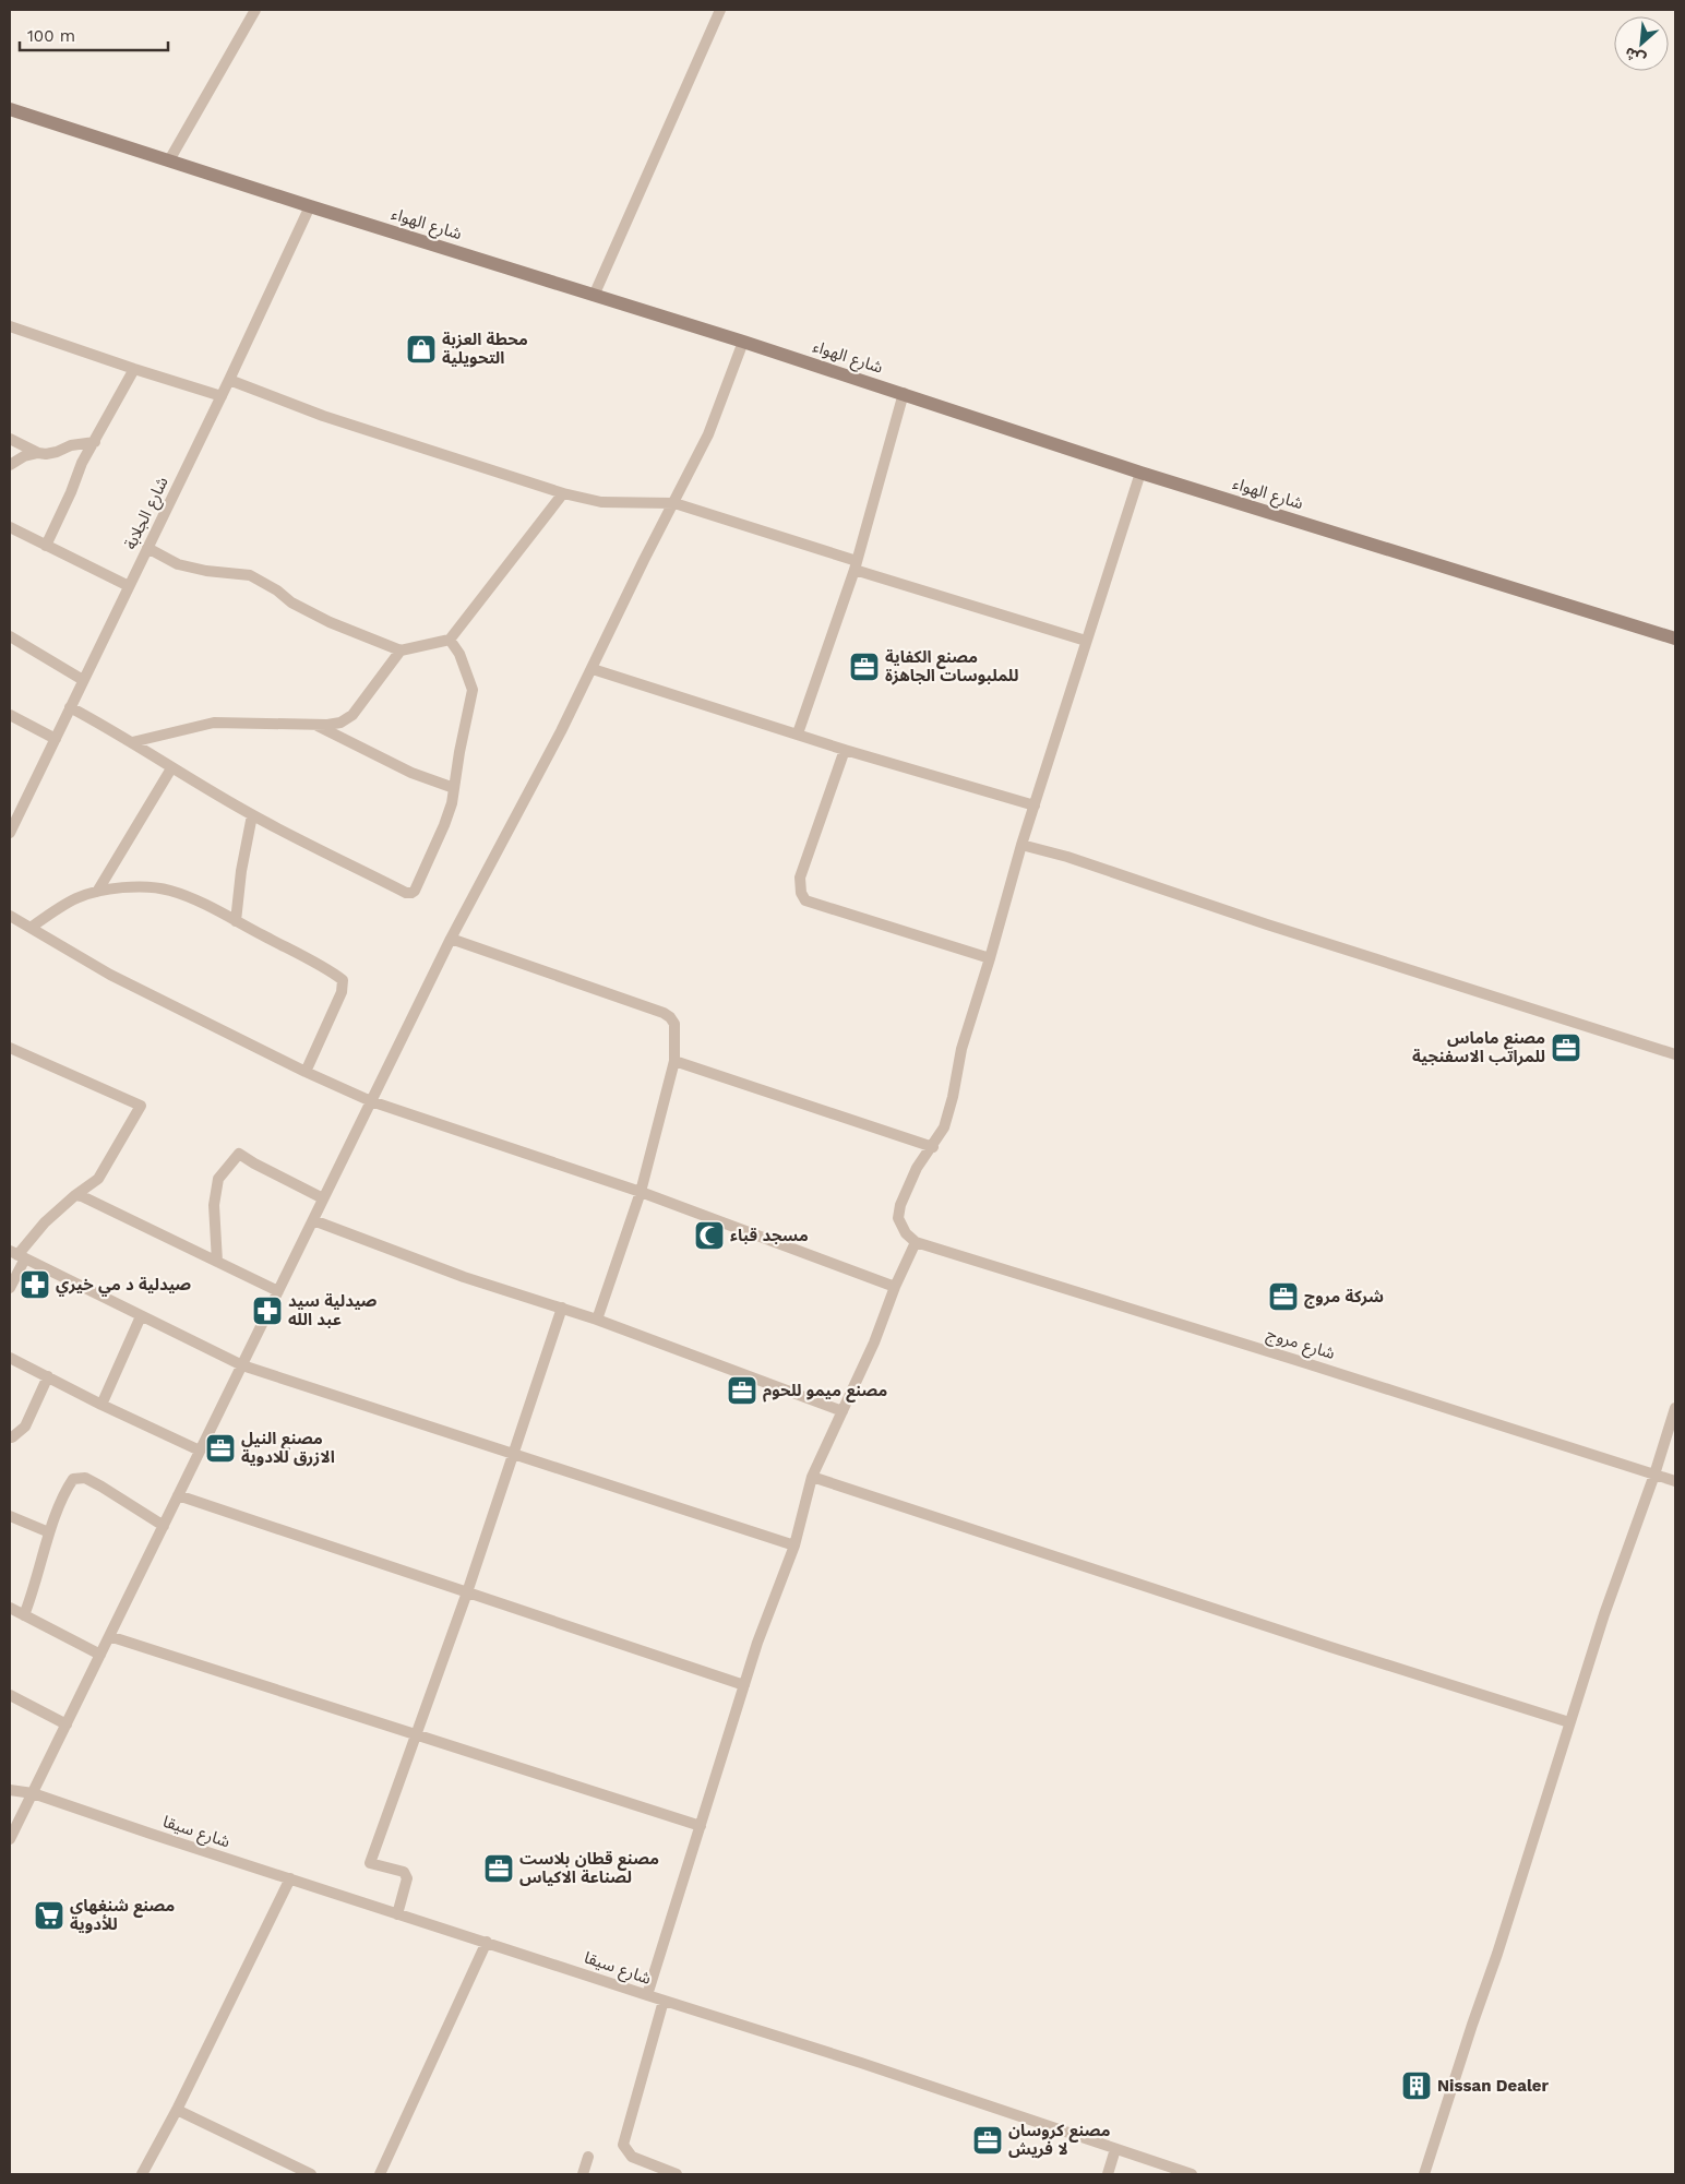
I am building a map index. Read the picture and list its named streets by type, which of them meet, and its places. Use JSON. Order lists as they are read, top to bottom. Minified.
{"streets":{"street":["شارع الهواء","شارع الجلابة","شارع مروج","شارع سيقا"]},"crossings":[["شارع الهواء","شارع الجلابة"]],"places":{"shop":["محطة العزبة التحويلية"],"office":["مصنع الكفاية للملبوسات الجاهزة","مصنع ماماس للمراتب الاسفنجية","شركة مروج","مصنع ميمو للحوم","مصنع النيل الازرق للادوية","مصنع قطان بلاست لصناعة الاكياس","مصنع كروسان لا فريش"],"mosque":["مسجد قباء"],"pharmacy":["صيدلية د مي خيري","صيدلية سيد عبد الله"],"supermarket":["مصنع شنغهاي للأدوية"],"building":["Nissan Dealer"]},"scale_bar":"100 m","north":"bottom left"}
